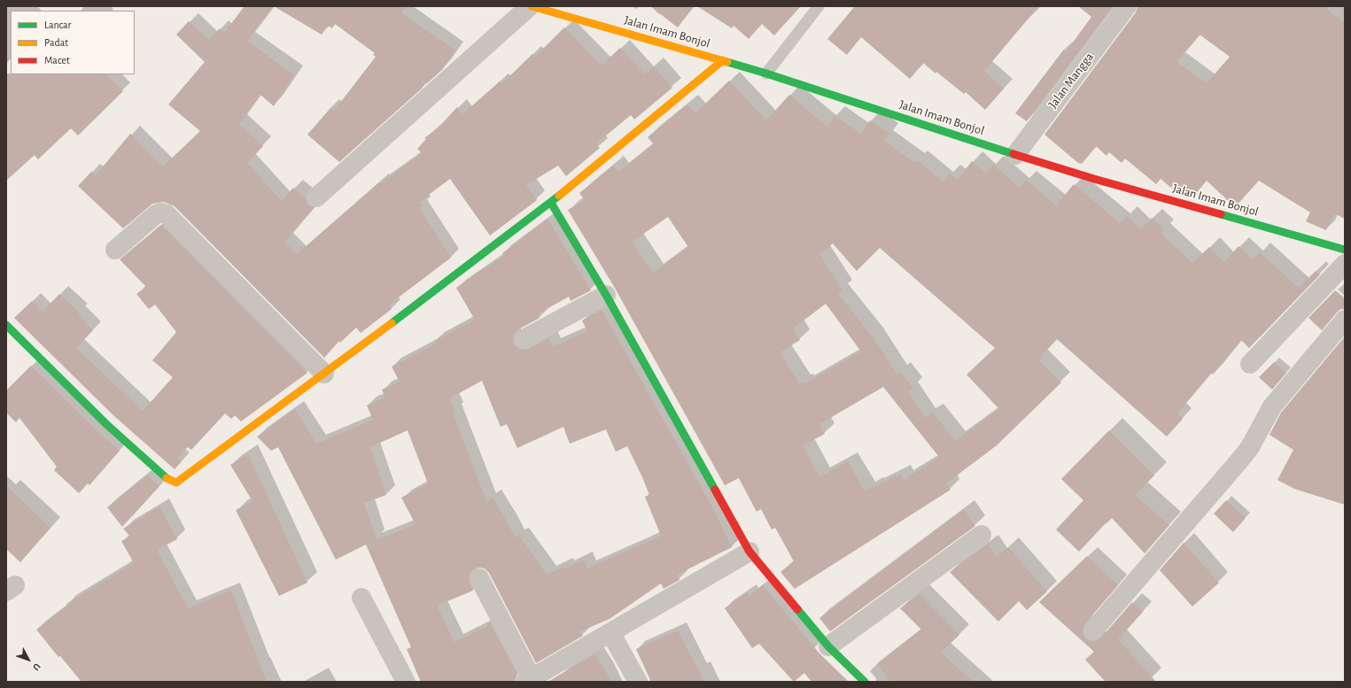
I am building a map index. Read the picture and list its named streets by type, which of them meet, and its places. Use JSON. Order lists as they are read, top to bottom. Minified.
{"streets":{"street":["Jalan Imam Bonjol","Jalan Mangga"]},"crossings":[["Jalan Imam Bonjol","Jalan Mangga"]],"legend":["Lancar","Padat","Macet"],"north":"bottom right"}
